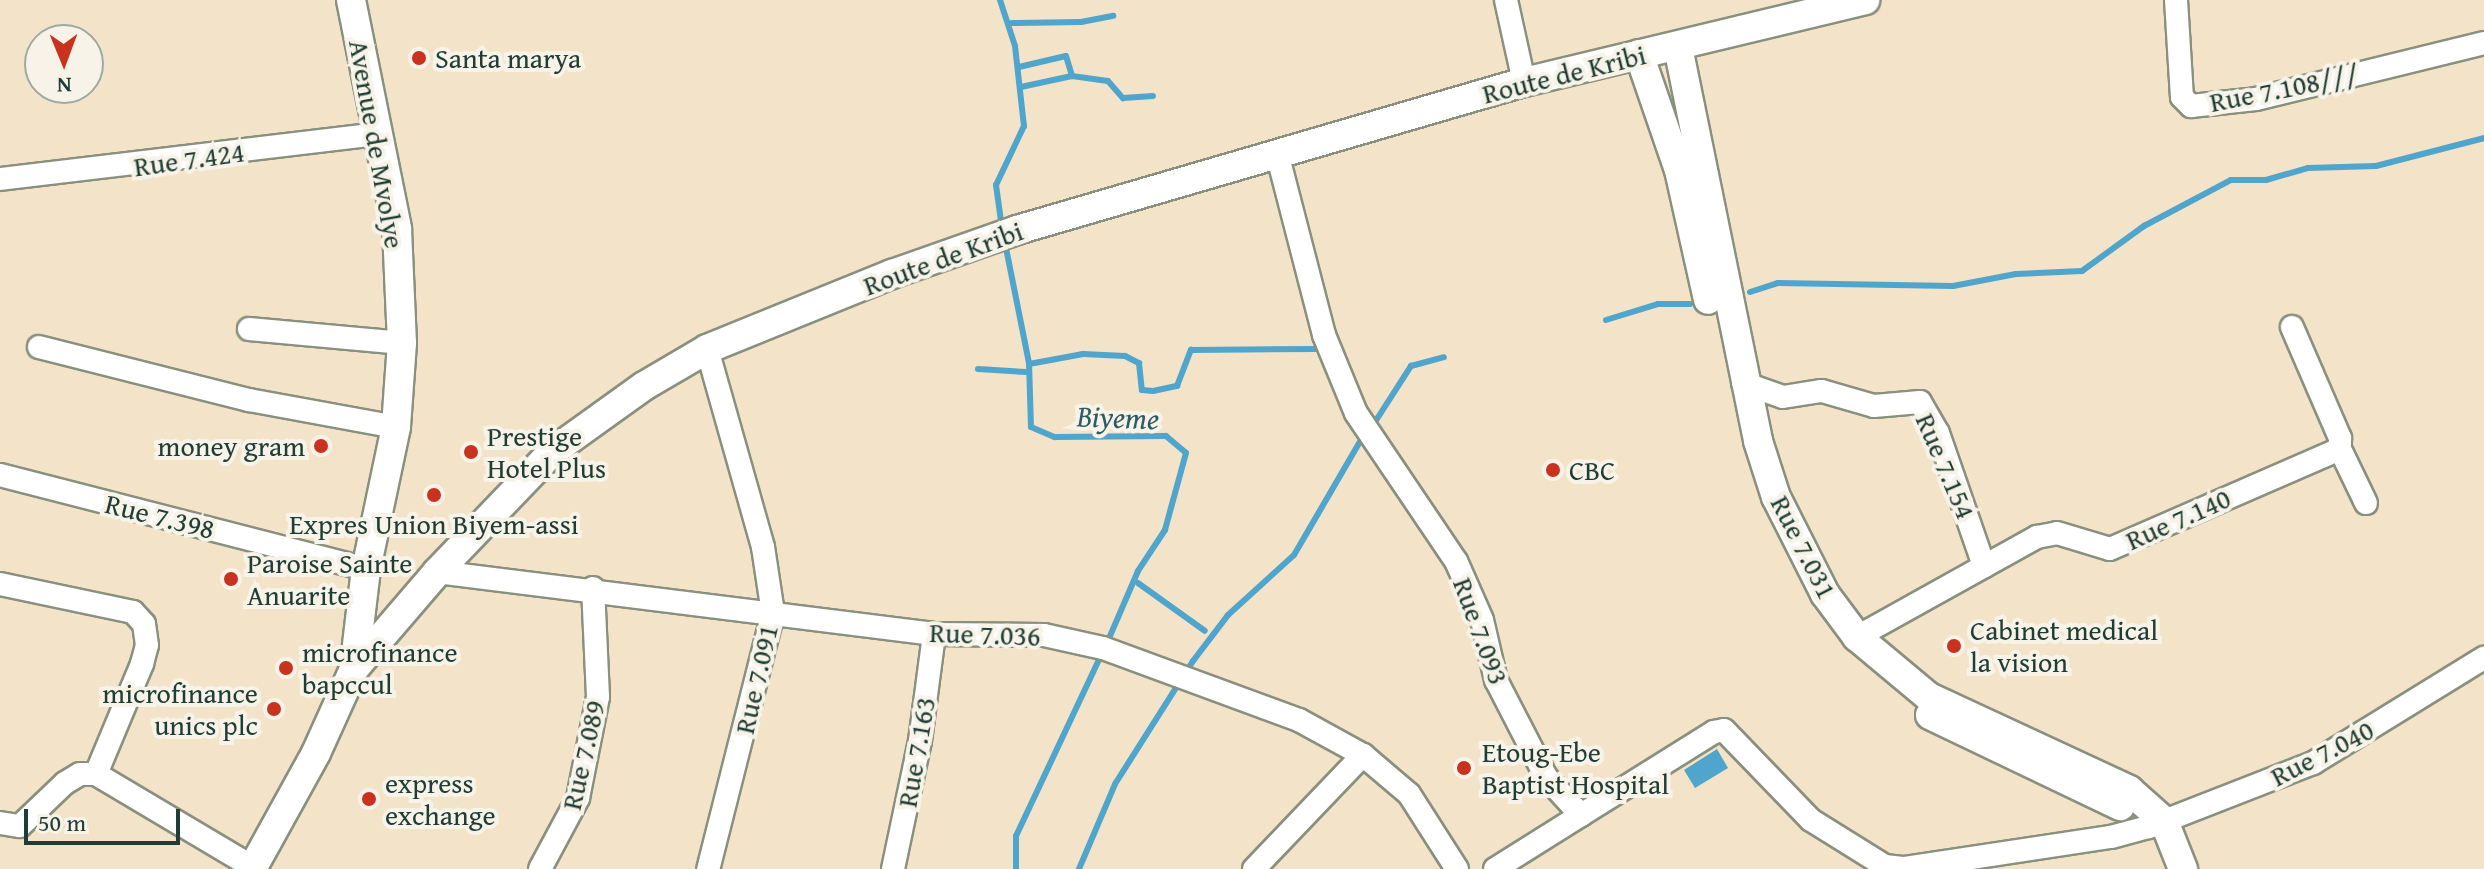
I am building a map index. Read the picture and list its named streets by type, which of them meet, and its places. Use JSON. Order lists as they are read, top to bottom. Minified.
{"streets":{"main road":["Route de Kribi","Avenue de Mvolye","Rue 7.031"],"street":["Rue 7.108///","Rue 7.424","Rue 7.154","Rue 7.398","Rue 7.140","Rue 7.093","Rue 7.036","Rue 7.091","Rue 7.163","Rue 7.040","Rue 7.089"]},"crossings":[["Route de Kribi","Avenue de Mvolye"],["Route de Kribi","Rue 7.031"],["Route de Kribi","Rue 7.093"],["Route de Kribi","Rue 7.036"],["Route de Kribi","Rue 7.091"],["Avenue de Mvolye","Rue 7.424"],["Avenue de Mvolye","Rue 7.398"],["Rue 7.154","Rue 7.140"],["Rue 7.154","Rue 7.031"],["Rue 7.140","Rue 7.031"],["Rue 7.031","Rue 7.040"],["Rue 7.036","Rue 7.091"],["Rue 7.036","Rue 7.163"],["Rue 7.036","Rue 7.089"]],"water":["Biyeme"],"places":["Santa marya","money gram","Prestige Hotel Plus","CBC","Expres Union Biyem-assi","Paroise Sainte Anuarite","Cabinet medical la vision","microfinance bapccul","microfinance unics plc","Etoug-Ebe Baptist Hospital","express exchange"],"scale_bar":"50 m","north":"bottom"}
